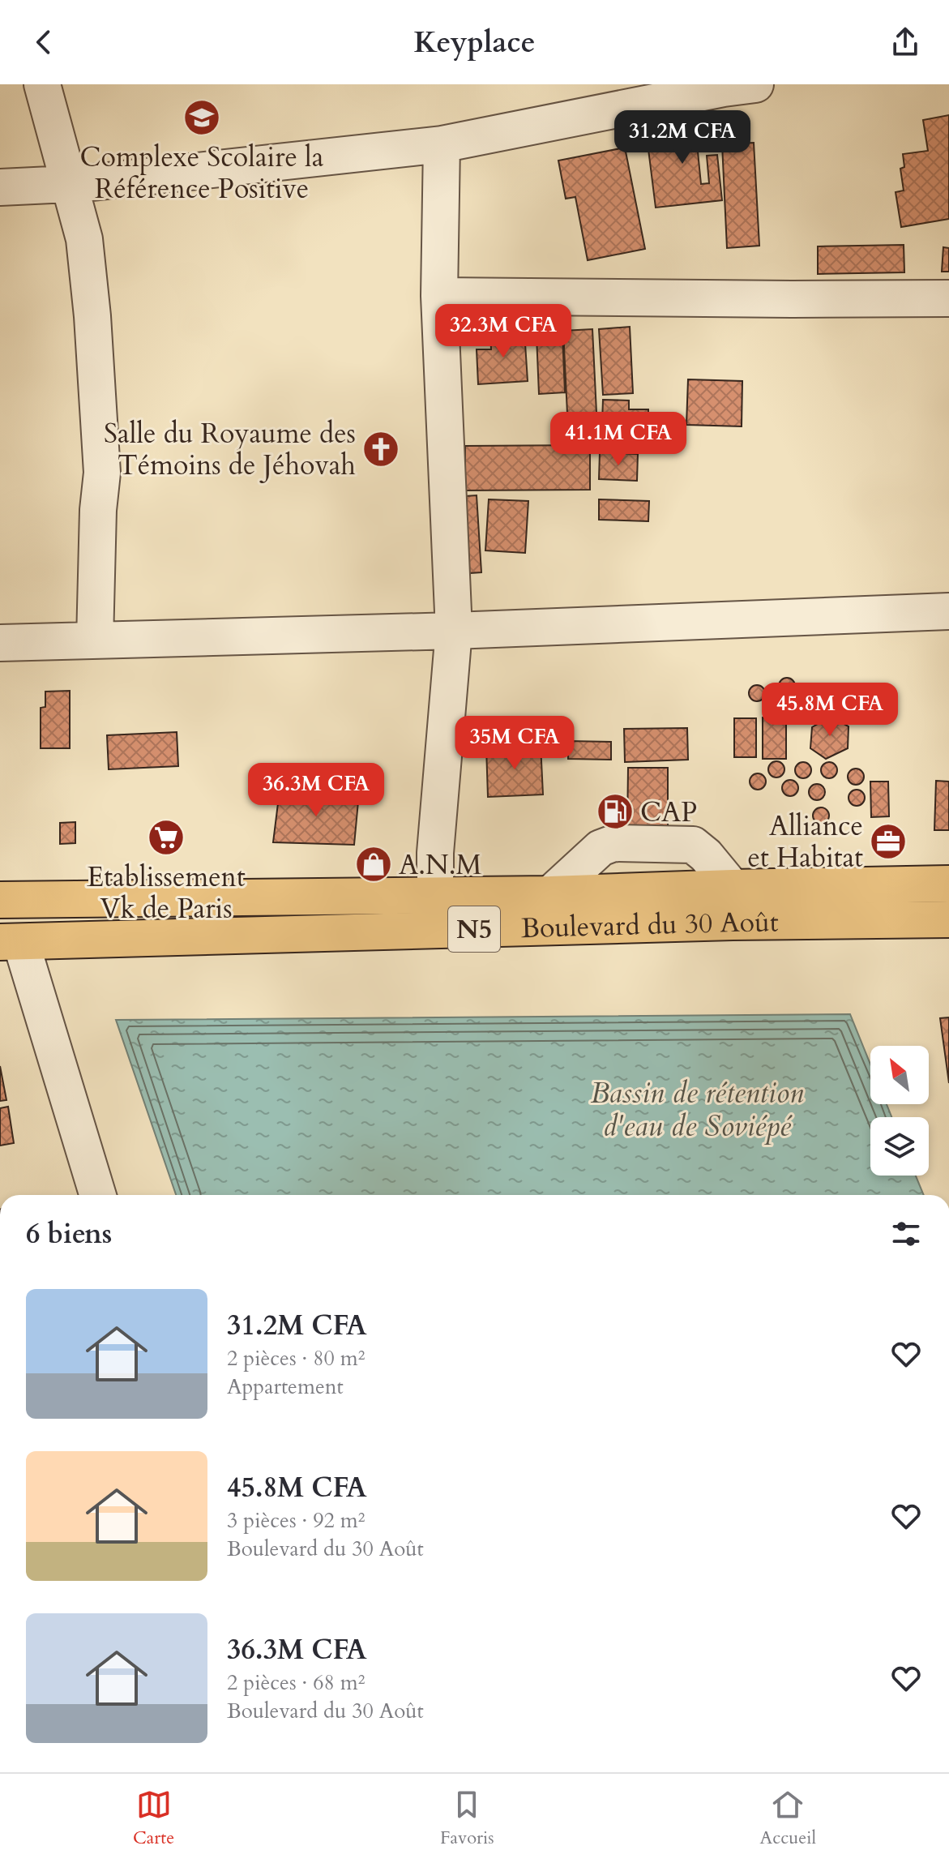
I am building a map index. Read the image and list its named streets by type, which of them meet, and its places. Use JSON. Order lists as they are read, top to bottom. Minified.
{"streets":{"highway":["Boulevard du 30 Août","N5"]},"water":["Bassin de rétention d'eau de Soviépé"],"places":{"school or university":["Complexe Scolaire la Référence Positive"],"church":["Salle du Royaume des Témoins de Jéhovah"],"fuel station":["CAP"],"supermarket":["Etablissement Vk de Paris"],"office":["Alliance et Habitat"],"shop":["A.N.M"]},"north":"top left","page":{"header":"Keyplace","price":["31.2M CFA","32.3M CFA","41.1M CFA","45.8M CFA","35M CFA","36.3M CFA"],"heading":"6 biens","list":[{"name":"31.2M CFA","note":"2 pièces · 80 m² · Appartement"},{"name":"45.8M CFA","note":"3 pièces · 92 m² · Boulevard du 30 Août"},{"name":"36.3M CFA","note":"2 pièces · 68 m² · Boulevard du 30 Août"}],"tabs":["Carte","Favoris","Accueil"]}}
